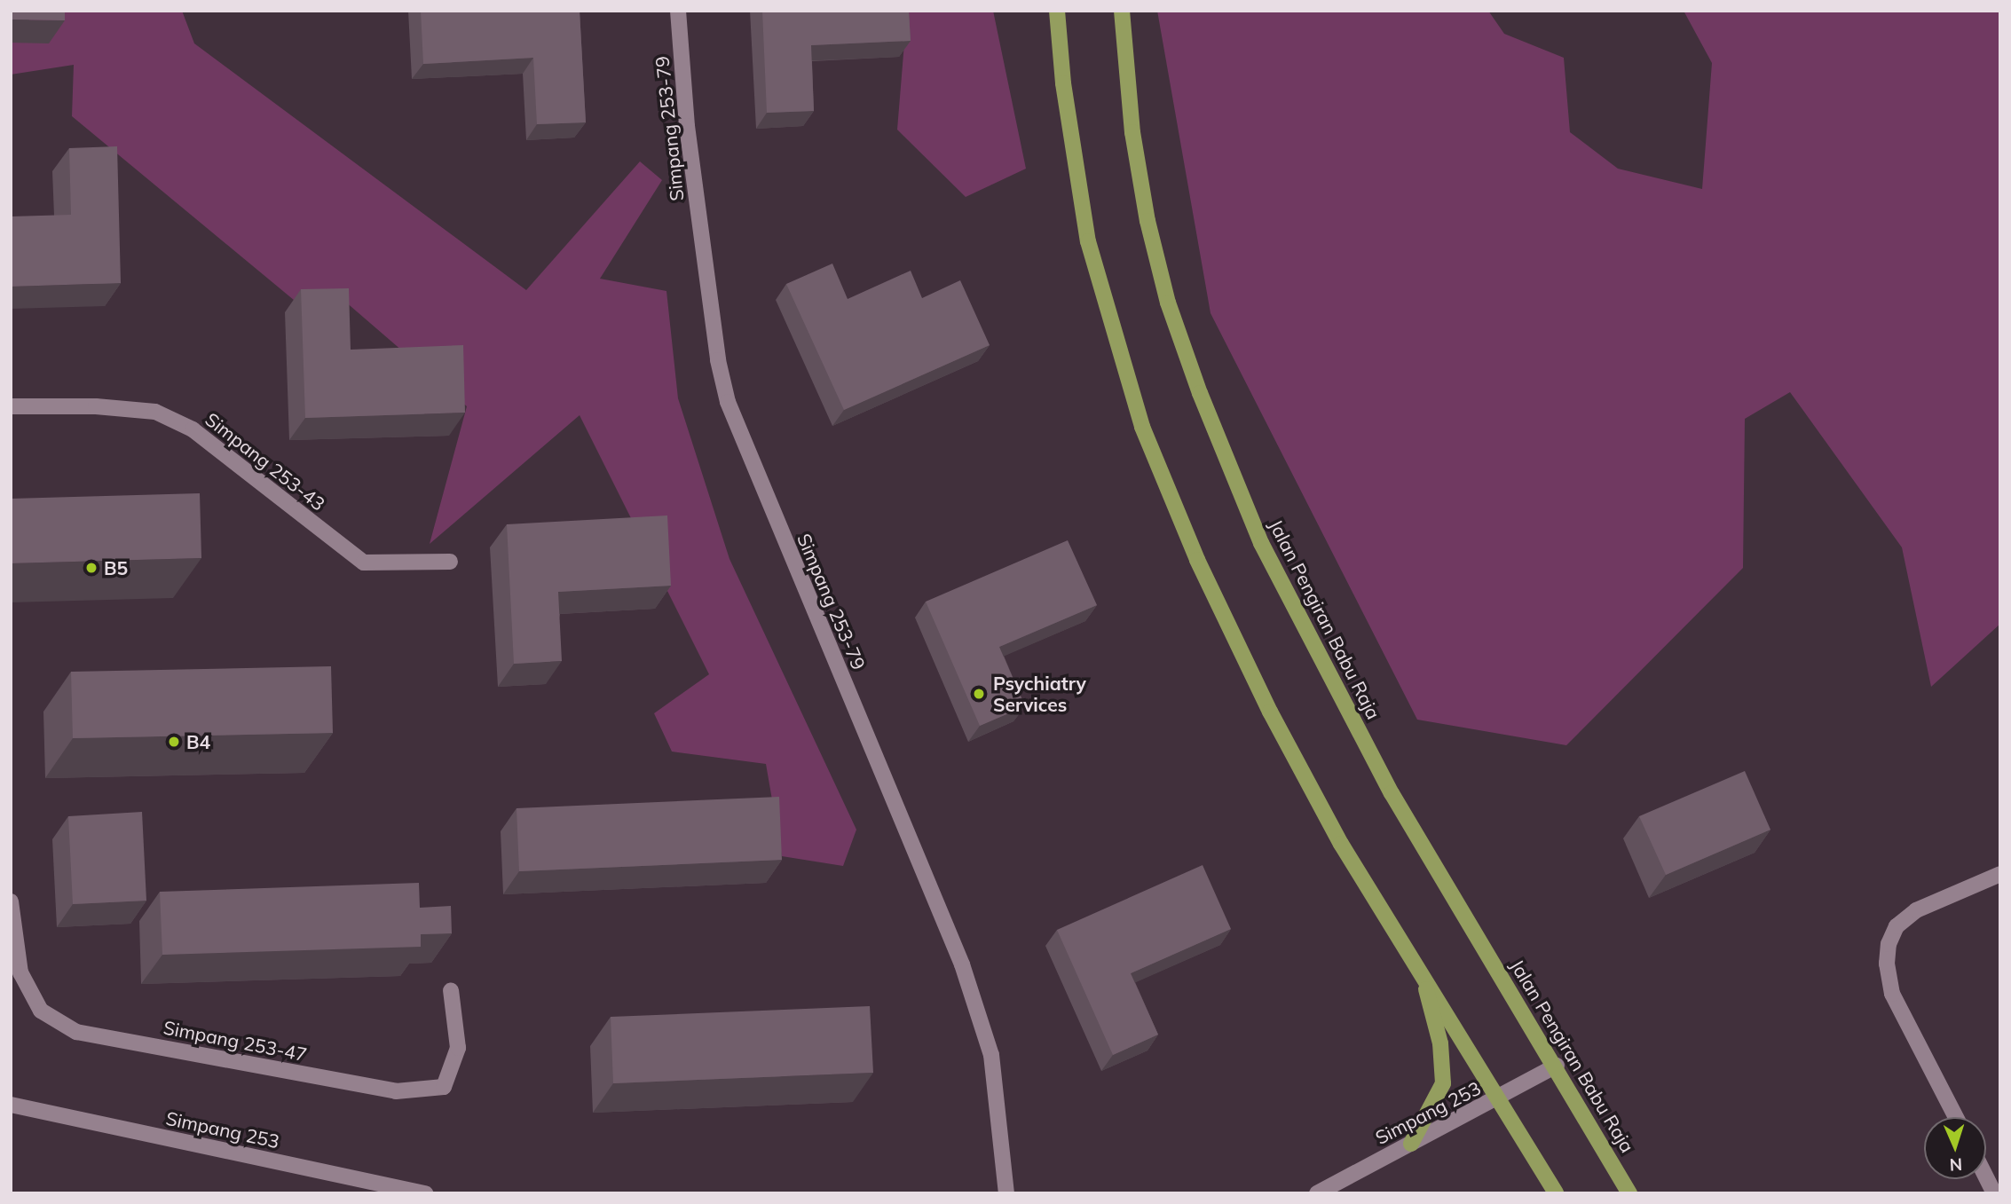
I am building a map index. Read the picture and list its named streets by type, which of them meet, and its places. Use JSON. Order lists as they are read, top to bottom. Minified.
{"streets":{"main road":["Jalan Pengiran Babu Raja"],"street":["Simpang 253-79","Simpang 253-43","Simpang 253-47","Simpang 253"]},"crossings":[["Jalan Pengiran Babu Raja","Simpang 253"]],"places":["B5","Psychiatry Services","B4"],"north":"bottom"}
